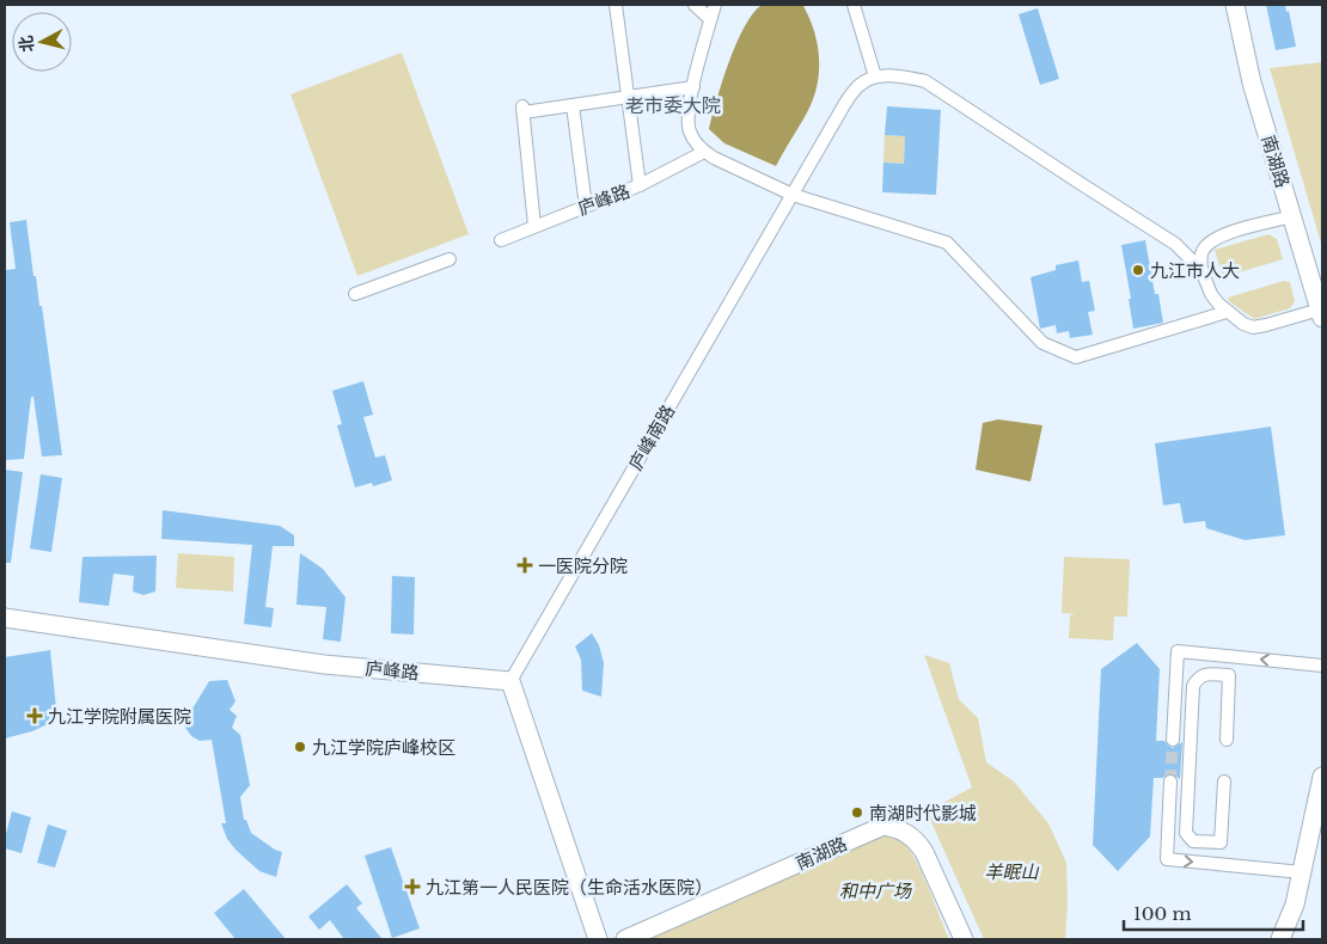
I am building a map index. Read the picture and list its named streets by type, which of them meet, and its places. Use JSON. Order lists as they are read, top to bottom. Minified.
{"streets":{"street":["南湖路","庐峰路","庐峰南路"]},"crossings":[["庐峰路","庐峰南路"]],"districts":["老市委大院"],"parks":["羊眠山","和中广场"],"places":{"other":["九江市人大","九江学院庐峰校区","南湖时代影城"],"health":["一医院分院","九江学院附属医院","九江第一人民医院（生命活水医院）"]},"scale_bar":"100 m","north":"left"}
